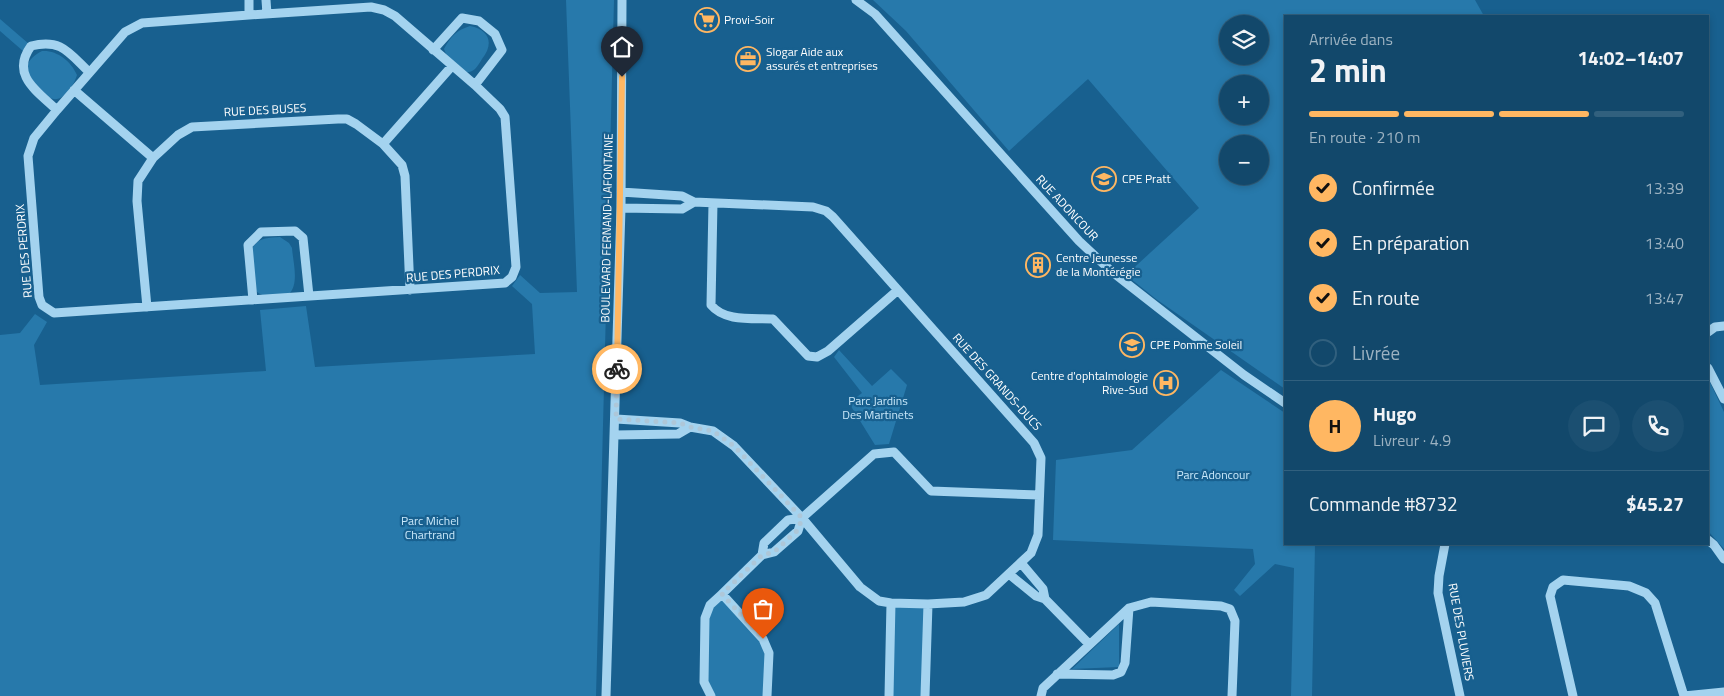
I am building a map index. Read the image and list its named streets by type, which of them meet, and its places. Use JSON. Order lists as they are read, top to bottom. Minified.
{"streets":{"street":["RUE DES BUSES","RUE ADONCOUR","BOULEVARD FERNAND-LAFONTAINE","RUE DES PERDRIX","RUE DES GRANDS-DUCS","RUE DES PLUVIERS"]},"crossings":[["RUE DES BUSES","RUE DES PERDRIX"],["BOULEVARD FERNAND-LAFONTAINE","RUE DES GRANDS-DUCS"]],"parks":["Parc Jardins Des Martinets","Parc Adoncour","Parc Michel Chartrand"],"places":{"supermarket":["Provi-Soir"],"office":["Slogar Aide aux assurés et entreprises"],"school or university":["CPE Pratt","CPE Pomme Soleil"],"building":["Centre Jeunesse de la Montérégie"],"hospital":["Centre d'ophtalmologie Rive-Sud"]},"page":{"map_buttons":["+","−"],"heading":["2 min","Arrivée dans","14:02–14:07"],"panel":["Hugo","Livreur · 4.9","Commande #8732","$45.27"],"bar":"En route · 210 m","list":[["Confirmée","13:39"],["En préparation","13:40"],["En route","13:47"],"Livrée"],"round":"H"}}
